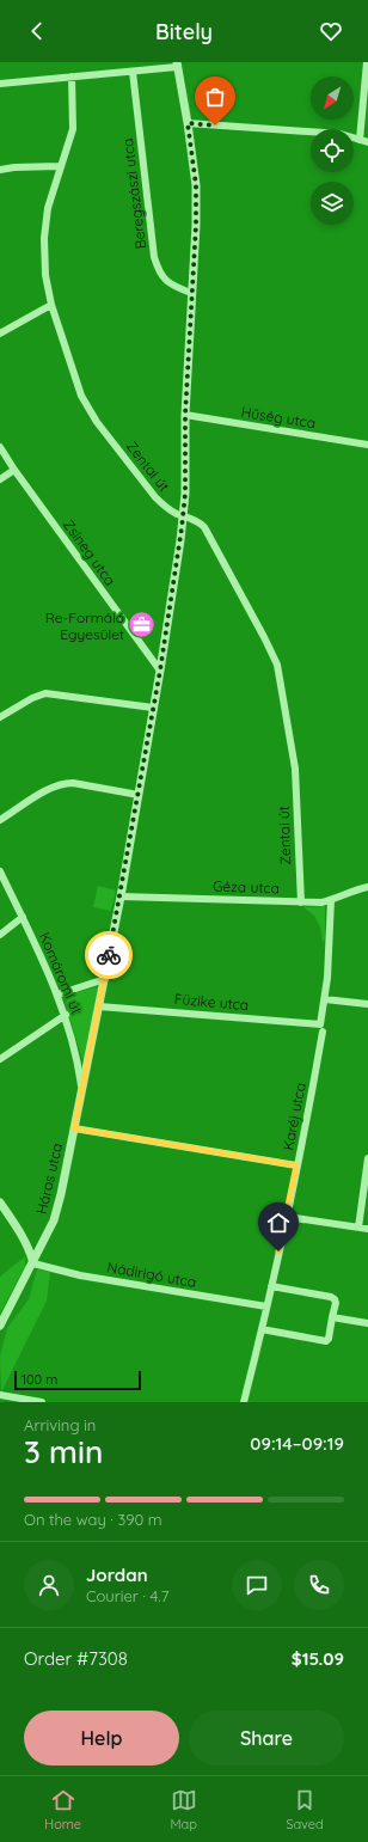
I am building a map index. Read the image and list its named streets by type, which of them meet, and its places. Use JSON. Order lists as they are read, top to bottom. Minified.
{"streets":{"street":["Beregszászi utca","Hűség utca","Zentai út","Zsineg utca","Géza utca","Komáromi út","Füzike utca","Karéj utca","Háros utca","Nádirigó utca"]},"crossings":[["Beregszászi utca","Háros utca"],["Hűség utca","Háros utca"],["Zentai út","Géza utca"],["Zentai út","Háros utca"],["Zsineg utca","Háros utca"],["Géza utca","Karéj utca"],["Géza utca","Háros utca"],["Komáromi út","Háros utca"],["Füzike utca","Karéj utca"],["Füzike utca","Háros utca"],["Karéj utca","Nádirigó utca"],["Háros utca","Nádirigó utca"]],"places":{"office":["Re-Formáló Egyesület"]},"scale_bar":"100 m","north":"bottom left","page":{"header":"Bitely","scale":"100 m","heading":["3 min","Arriving in","09:14–09:19"],"panel":["Jordan","Courier · 4.7","Order #7308","$15.09"],"bar":"On the way · 390 m","buttons":["Help","Share"],"tabs":["Home","Map","Saved"]}}
